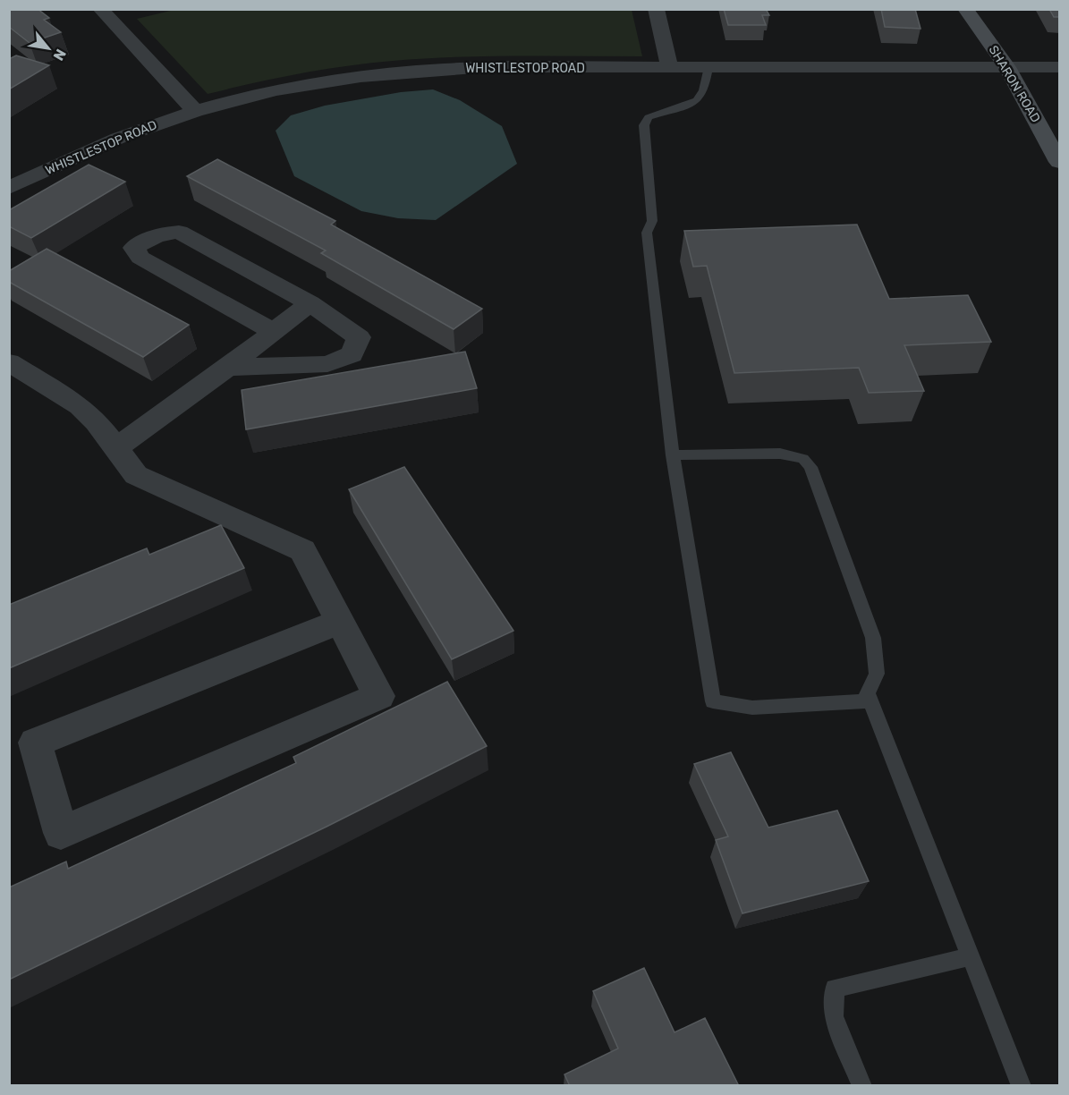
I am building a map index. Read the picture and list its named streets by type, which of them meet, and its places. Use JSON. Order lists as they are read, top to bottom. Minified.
{"streets":{"main road":["SHARON ROAD"],"street":["WHISTLESTOP ROAD"]},"crossings":[["WHISTLESTOP ROAD","SHARON ROAD"]],"north":"bottom right"}
